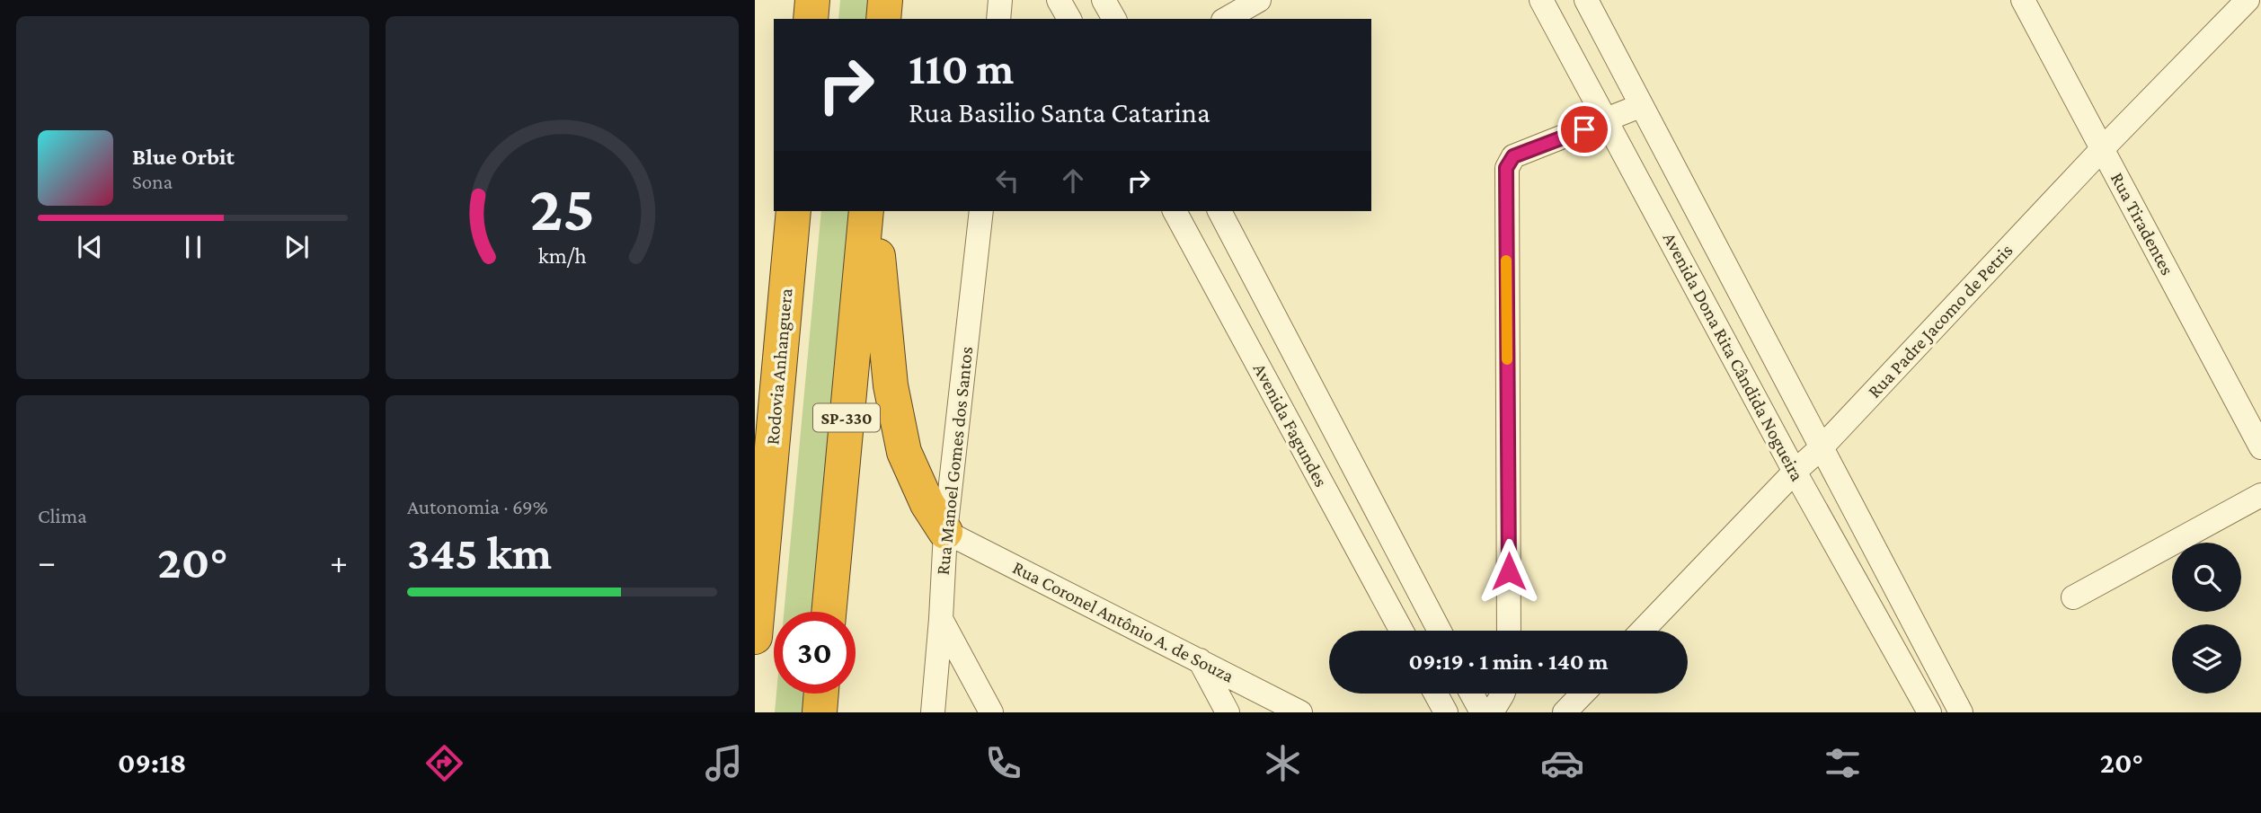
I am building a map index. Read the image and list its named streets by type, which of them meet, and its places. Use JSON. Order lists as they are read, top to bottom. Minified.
{"streets":{"highway":["Rodovia Anhanguera","SP-330"],"street":["Rua Tiradentes","Rua Padre Jacomo de Petris","Avenida Dona Rita Cândida Nogueira","Avenida Fagundes","Rua Manoel Gomes dos Santos","Rua Coronel Antônio A. de Souza"]},"crossings":[["Rua Tiradentes","Rua Padre Jacomo de Petris"],["Rua Padre Jacomo de Petris","Avenida Dona Rita Cândida Nogueira"],["Rua Manoel Gomes dos Santos","Rua Coronel Antônio A. de Souza"]],"page":{"turn":["110 m","Rua Basilio Santa Catarina"],"song":["Blue Orbit","Sona"],"tile":["Clima",["Autonomia · 69%","345 km"]],"heat":["−","20°","+"],"limit":"30","trip":"09:19 · 1 min · 140 m","tabs":["09:18","20°"],"gauge":["25","km/h"]}}
